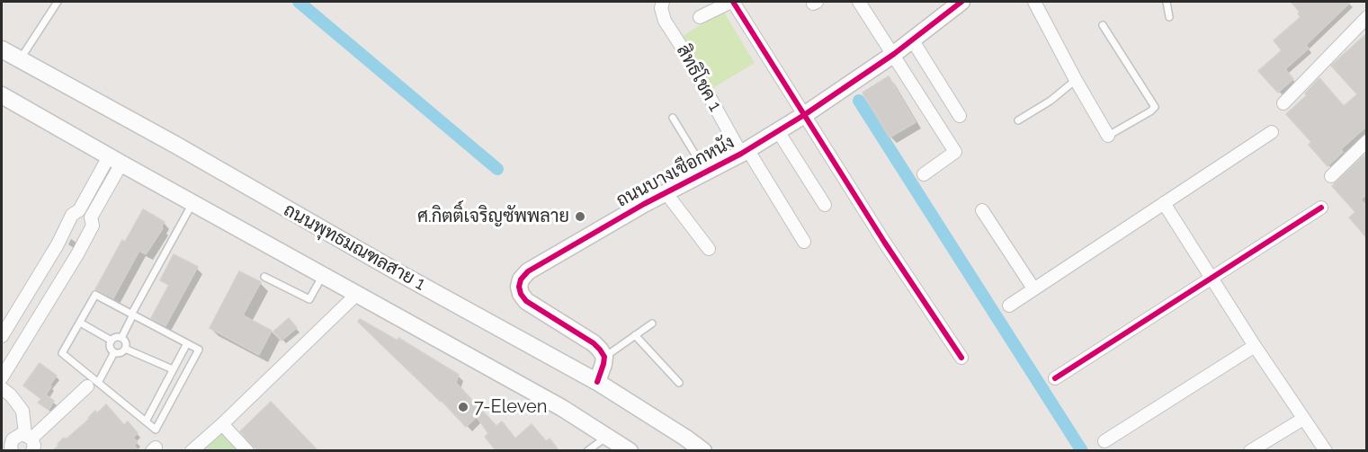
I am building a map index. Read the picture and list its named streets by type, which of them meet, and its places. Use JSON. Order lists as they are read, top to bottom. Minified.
{"streets":{"main road":["ถนนบางเชือกหนัง","ถนนพุทธมณฑลสาย 1"],"street":["สิทธิโชค 1"]},"crossings":[["สิทธิโชค 1","ถนนบางเชือกหนัง"]],"places":["ศ.กิตติ์เจริญซัพพลาย","7-Eleven"]}
